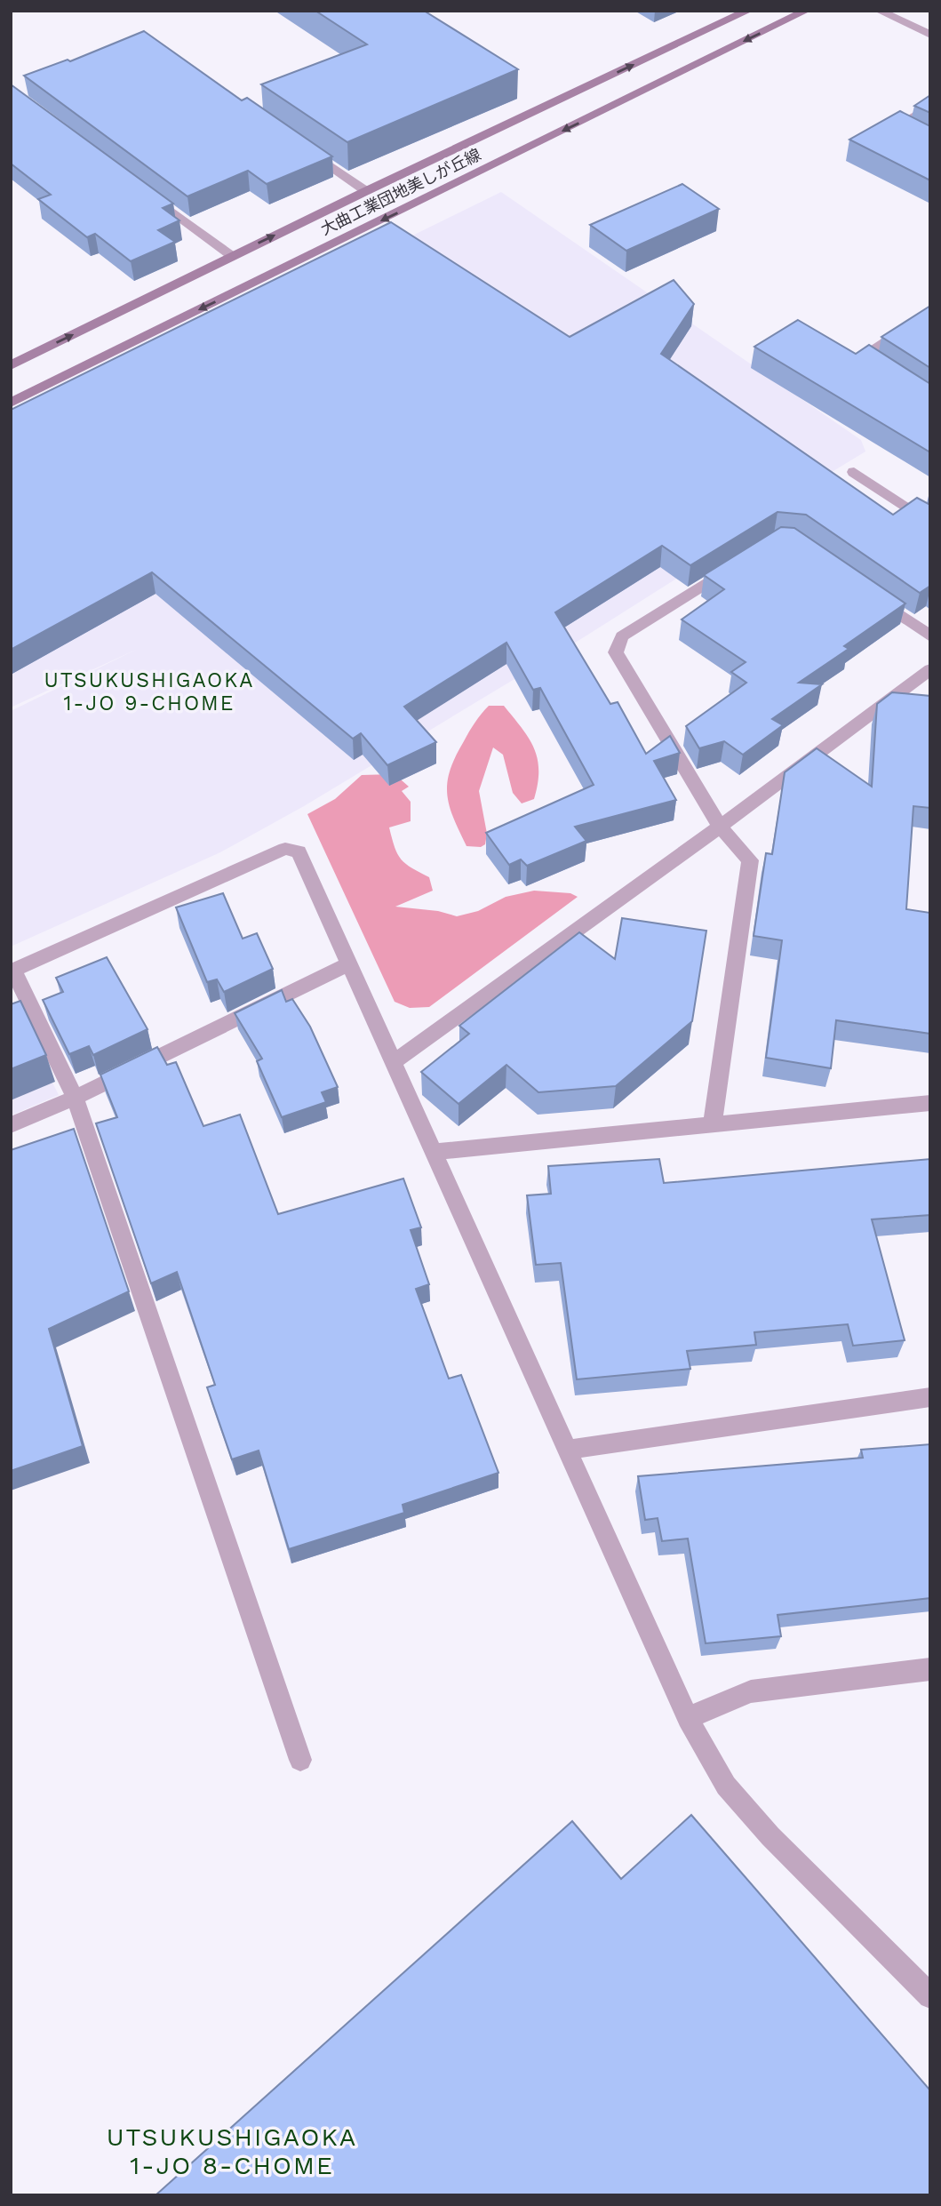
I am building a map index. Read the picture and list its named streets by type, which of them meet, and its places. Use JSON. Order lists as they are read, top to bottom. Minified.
{"streets":{"main road":["大曲工業団地美しが丘線"]},"districts":["UTSUKUSHIGAOKA 1-JO 9-CHOME","UTSUKUSHIGAOKA 1-JO 8-CHOME"]}
